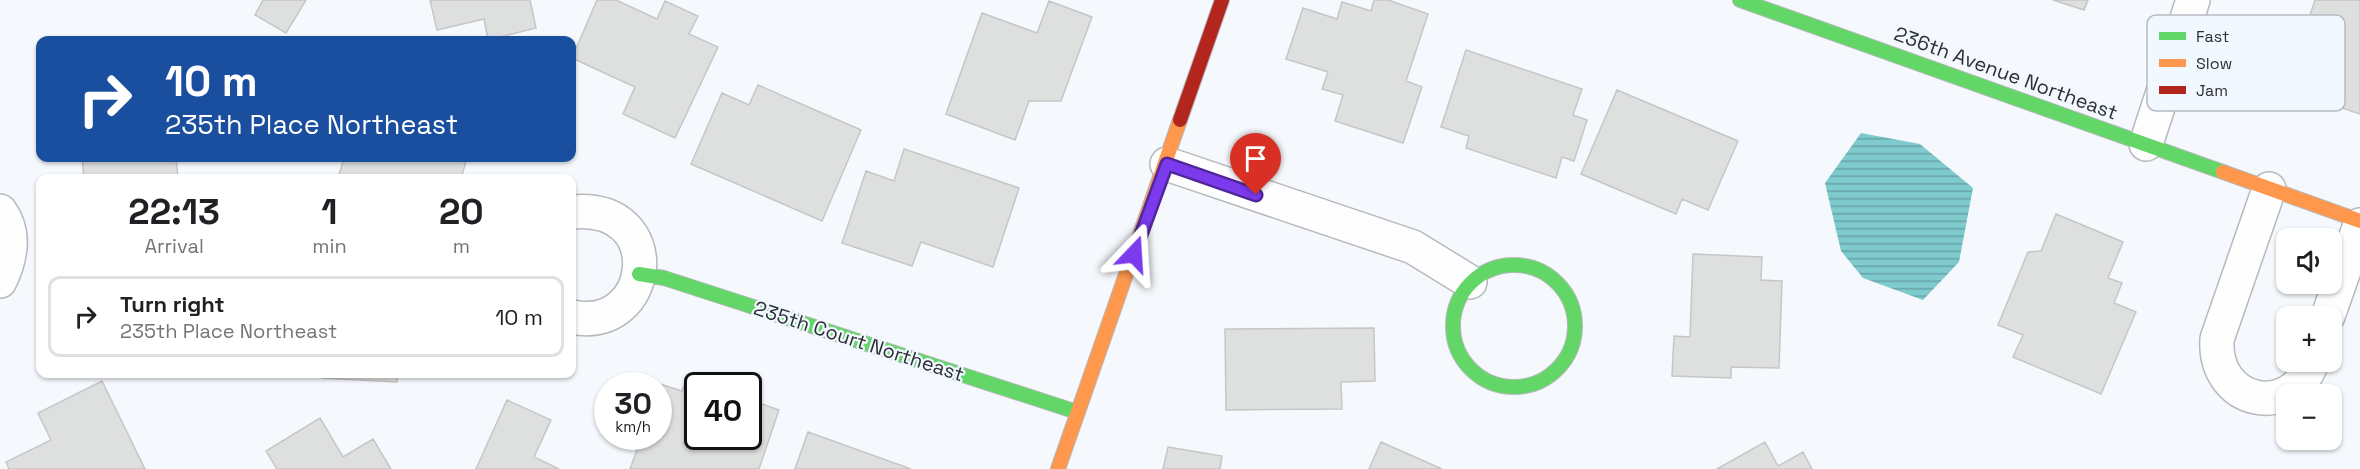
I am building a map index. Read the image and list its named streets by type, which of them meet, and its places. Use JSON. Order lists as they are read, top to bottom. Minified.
{"streets":{"street":["236th Avenue Northeast","235th Court Northeast"]},"legend":["Fast","Slow","Jam"],"page":{"turn":["10 m","235th Place Northeast"],"eta":["22:13","Arrival","1","min","20","m"],"map_buttons":["+","−"],"list":[{"name":"Turn right","note":"235th Place Northeast","value":"10 m"}],"speed":"30 km/h","limit":"40"}}
